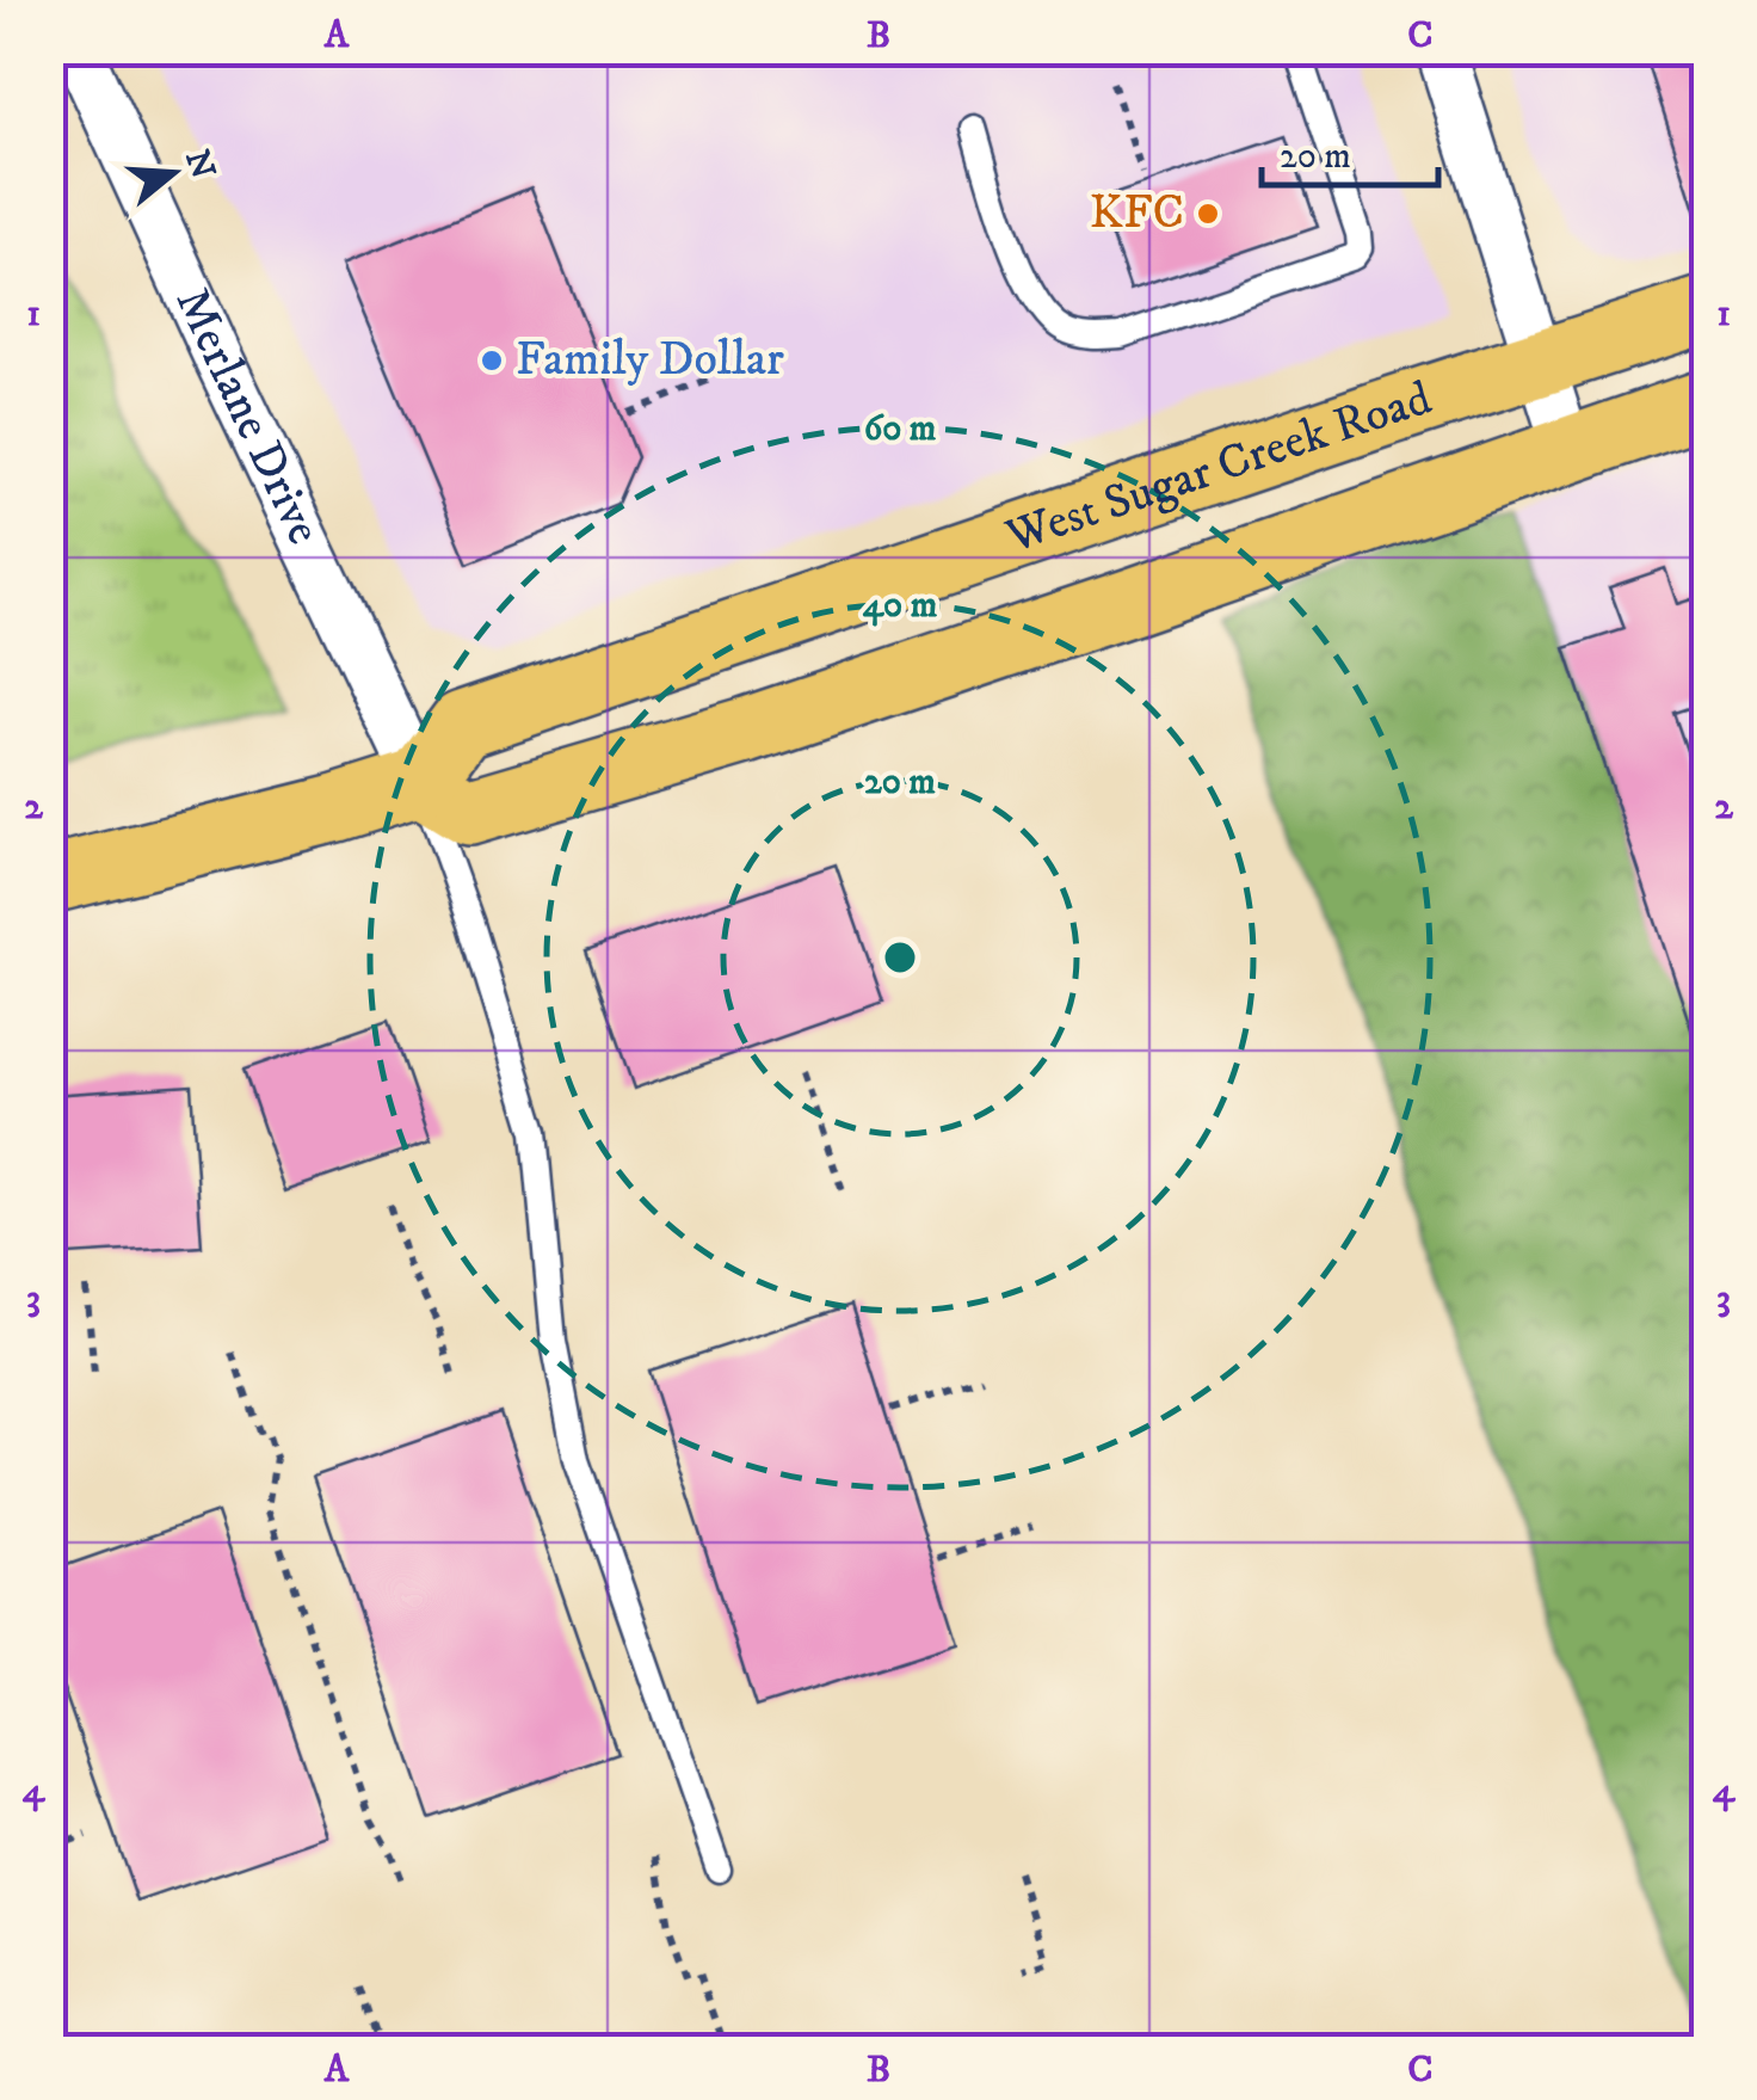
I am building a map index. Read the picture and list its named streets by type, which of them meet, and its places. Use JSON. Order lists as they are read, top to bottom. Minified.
{"streets":{"main road":["West Sugar Creek Road"],"street":["Merlane Drive"]},"crossings":[["Merlane Drive","West Sugar Creek Road"]],"places":["KFC","Family Dollar"],"scale_bar":"20 m","north":"right","grid":{"columns":["A","B","C"],"rows":["1","2","3","4"]},"rings":["60 m","40 m","20 m"]}
